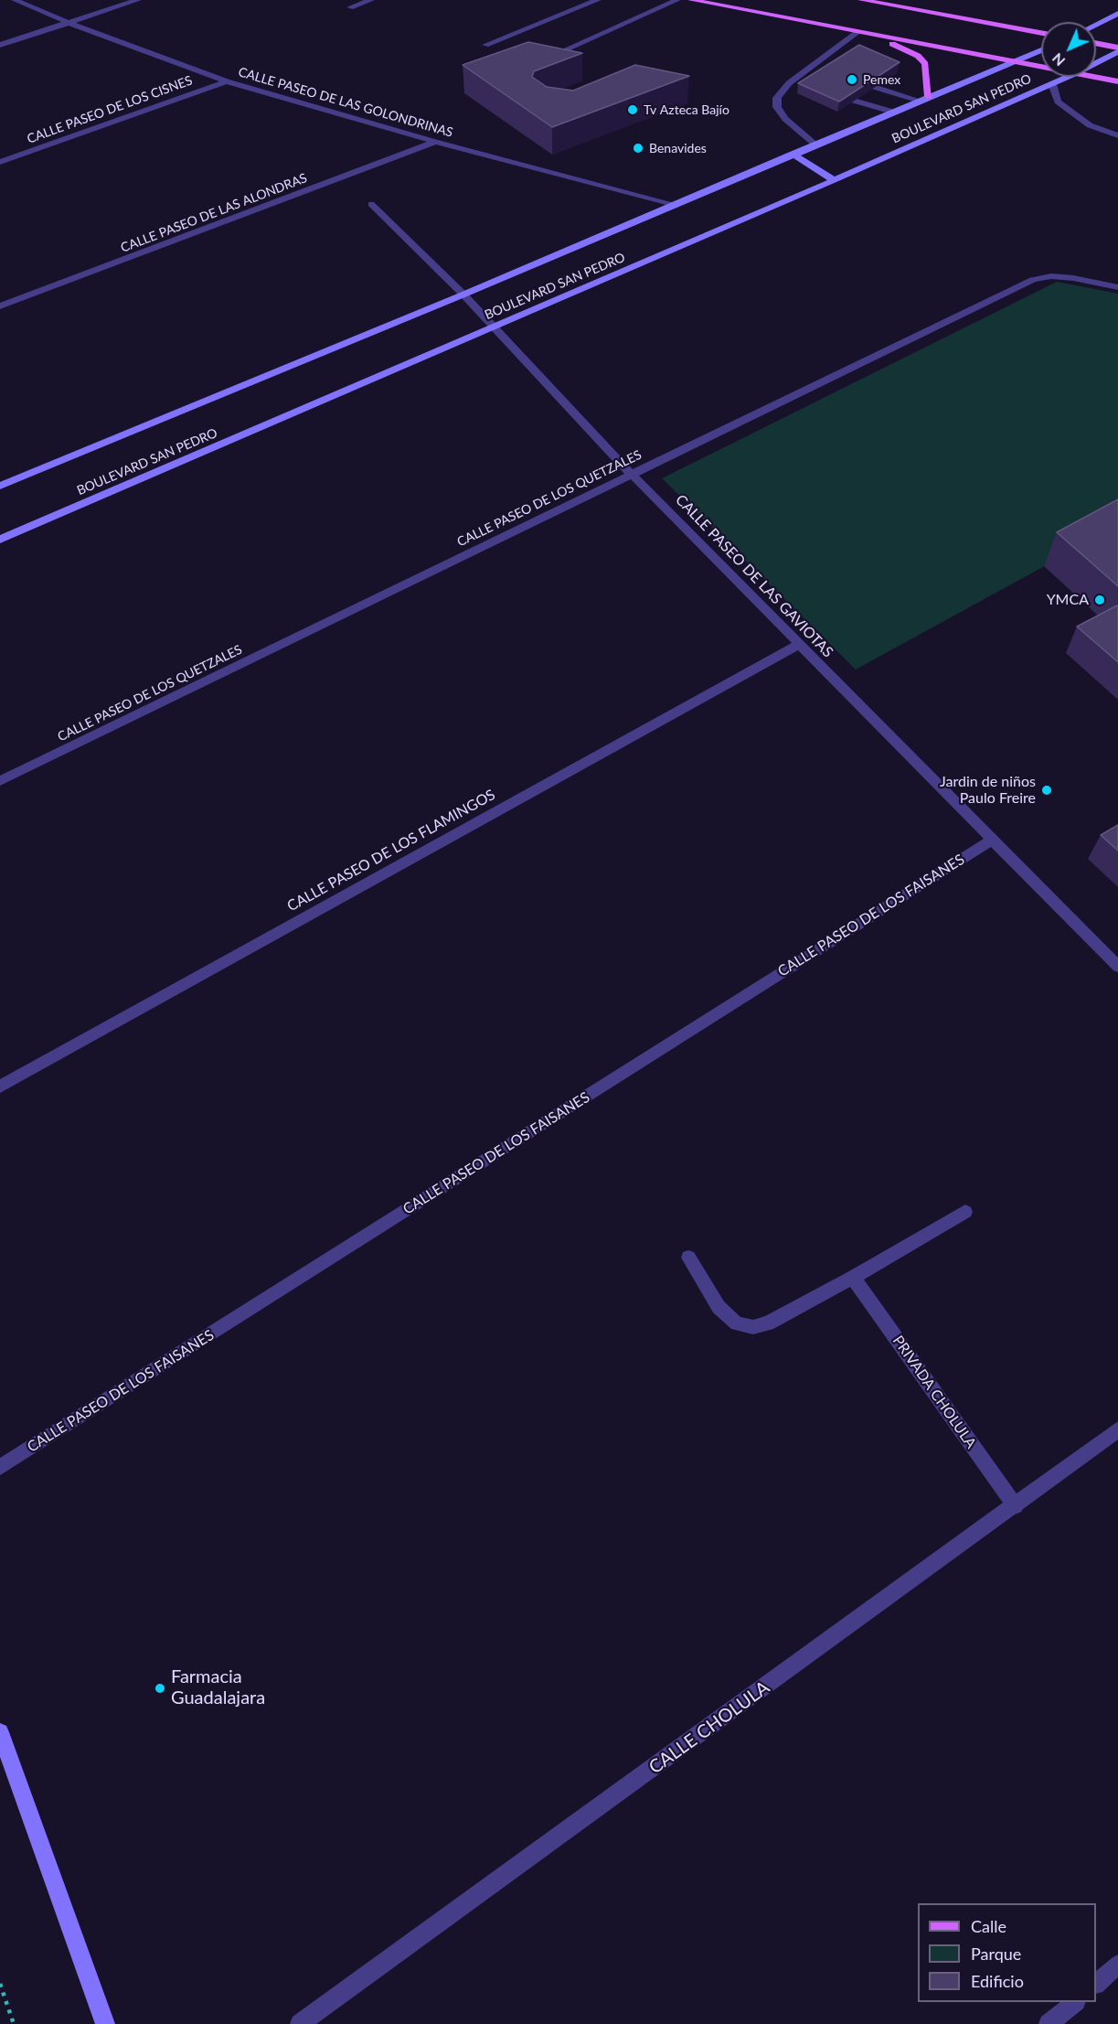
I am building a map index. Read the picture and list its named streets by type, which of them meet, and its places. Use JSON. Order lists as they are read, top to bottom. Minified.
{"streets":{"street":["CALLE PASEO DE LAS GOLONDRINAS","BOULEVARD SAN PEDRO","CALLE PASEO DE LOS CISNES","CALLE PASEO DE LAS ALONDRAS","CALLE PASEO DE LOS QUETZALES","CALLE PASEO DE LAS GAVIOTAS","CALLE PASEO DE LOS FLAMINGOS","CALLE PASEO DE LOS FAISANES","PRIVADA CHOLULA","CALLE CHOLULA"]},"crossings":[["CALLE PASEO DE LAS GOLONDRINAS","BOULEVARD SAN PEDRO"],["CALLE PASEO DE LAS GOLONDRINAS","CALLE PASEO DE LOS CISNES"],["CALLE PASEO DE LAS GOLONDRINAS","CALLE PASEO DE LAS ALONDRAS"],["BOULEVARD SAN PEDRO","CALLE PASEO DE LAS GAVIOTAS"],["CALLE PASEO DE LOS QUETZALES","CALLE PASEO DE LAS GAVIOTAS"],["CALLE PASEO DE LAS GAVIOTAS","CALLE PASEO DE LOS FLAMINGOS"],["CALLE PASEO DE LAS GAVIOTAS","CALLE PASEO DE LOS FAISANES"],["PRIVADA CHOLULA","CALLE CHOLULA"]],"places":["Pemex","Tv Azteca Bajío","Benavides","YMCA","Jardin de niños Paulo Freire","Farmacia Guadalajara"],"legend":["Calle","Parque","Edificio"],"north":"bottom left"}
